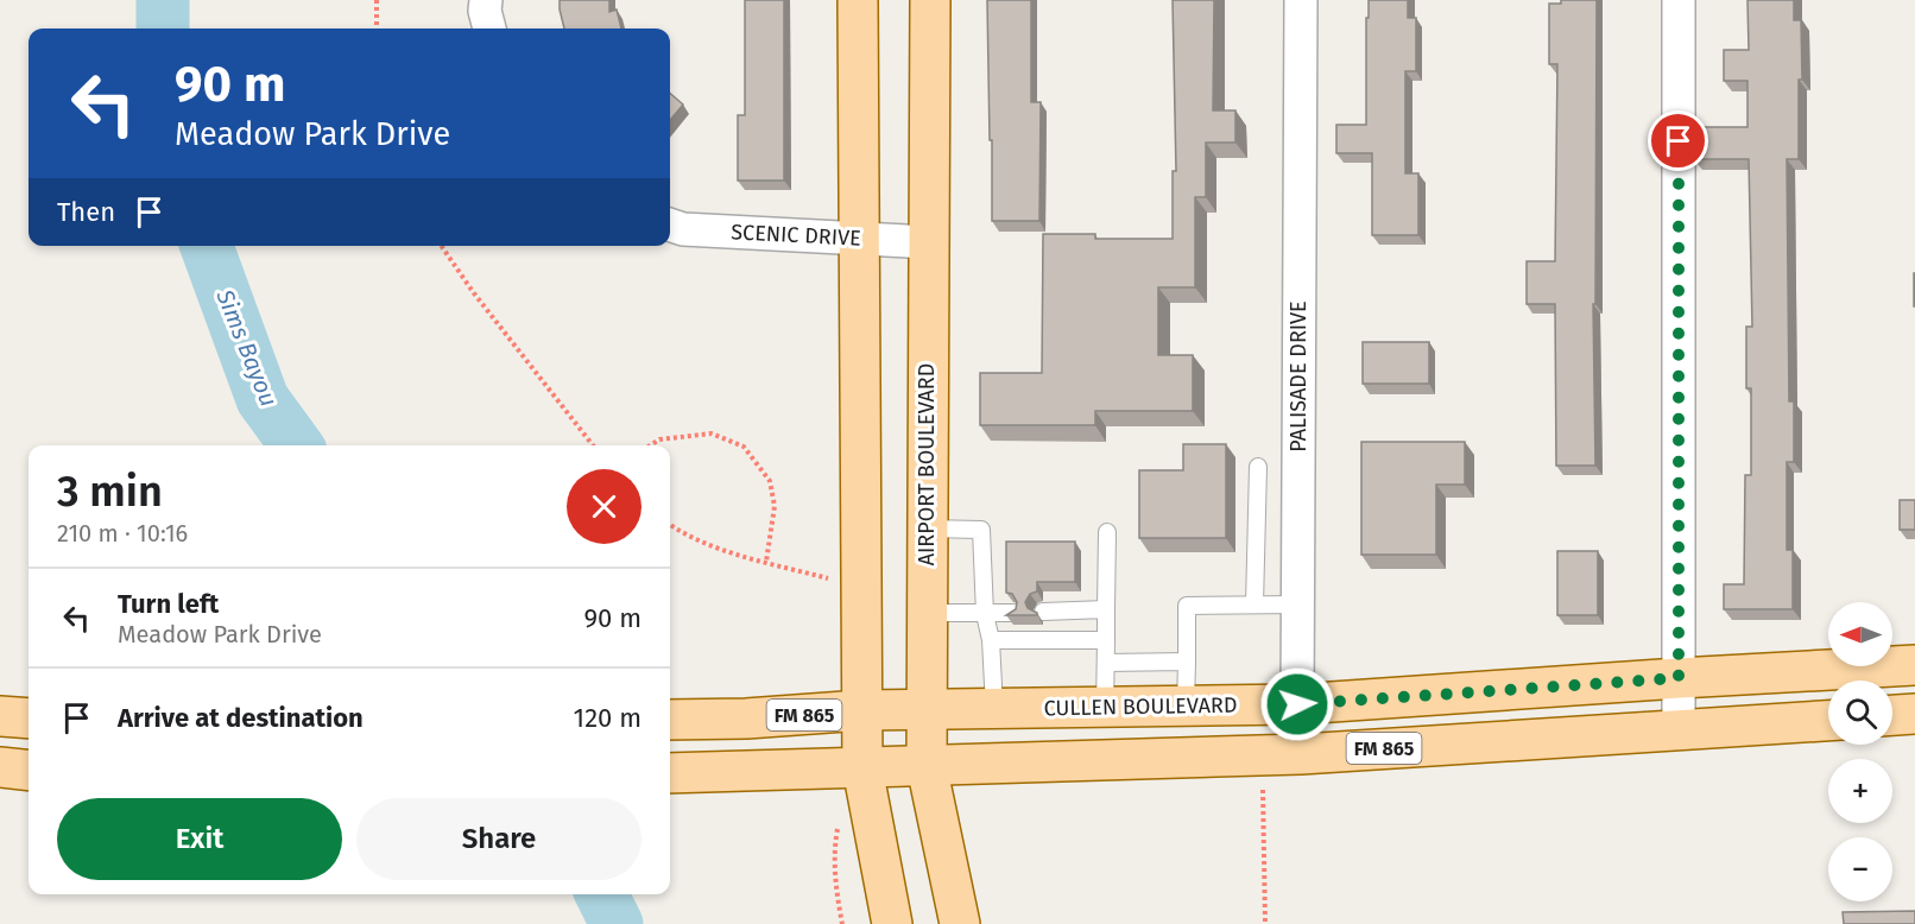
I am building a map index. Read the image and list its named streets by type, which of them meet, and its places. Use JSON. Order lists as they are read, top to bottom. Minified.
{"streets":{"main road":["AIRPORT BOULEVARD","CULLEN BOULEVARD","FM 865"],"street":["SCENIC DRIVE","PALISADE DRIVE"]},"crossings":[["SCENIC DRIVE","AIRPORT BOULEVARD"],["PALISADE DRIVE","CULLEN BOULEVARD"],["PALISADE DRIVE","FM 865"],["AIRPORT BOULEVARD","CULLEN BOULEVARD"],["AIRPORT BOULEVARD","FM 865"]],"water":["Sims Bayou"],"north":"left","page":{"turn":["90 m","Meadow Park Drive"],"then":"Then","heading":["3 min","210 m · 10:16"],"list":[{"name":"Turn left","note":"Meadow Park Drive","value":"90 m"},{"name":"Arrive at destination","value":"120 m"}],"map_buttons":["+","−"],"buttons":["Exit","Share"]}}
